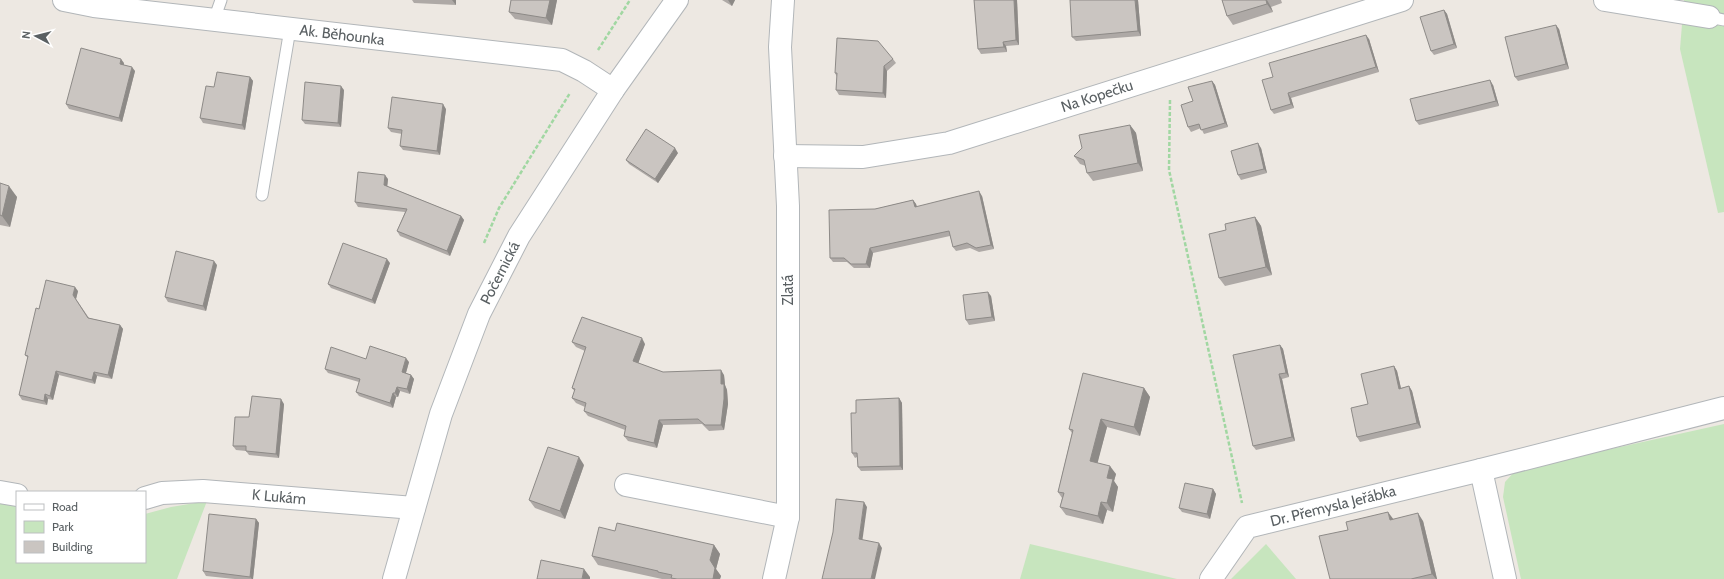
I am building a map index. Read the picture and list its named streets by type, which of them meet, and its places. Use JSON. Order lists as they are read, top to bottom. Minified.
{"streets":{"street":["Ak. Běhounka","Na Kopečku","Počernická","Zlatá","K Lukám","Dr. Přemysla Jeřábka"]},"crossings":[["Ak. Běhounka","Počernická"],["Na Kopečku","Zlatá"],["Počernická","K Lukám"]],"legend":["Road","Park","Building"],"north":"left"}
